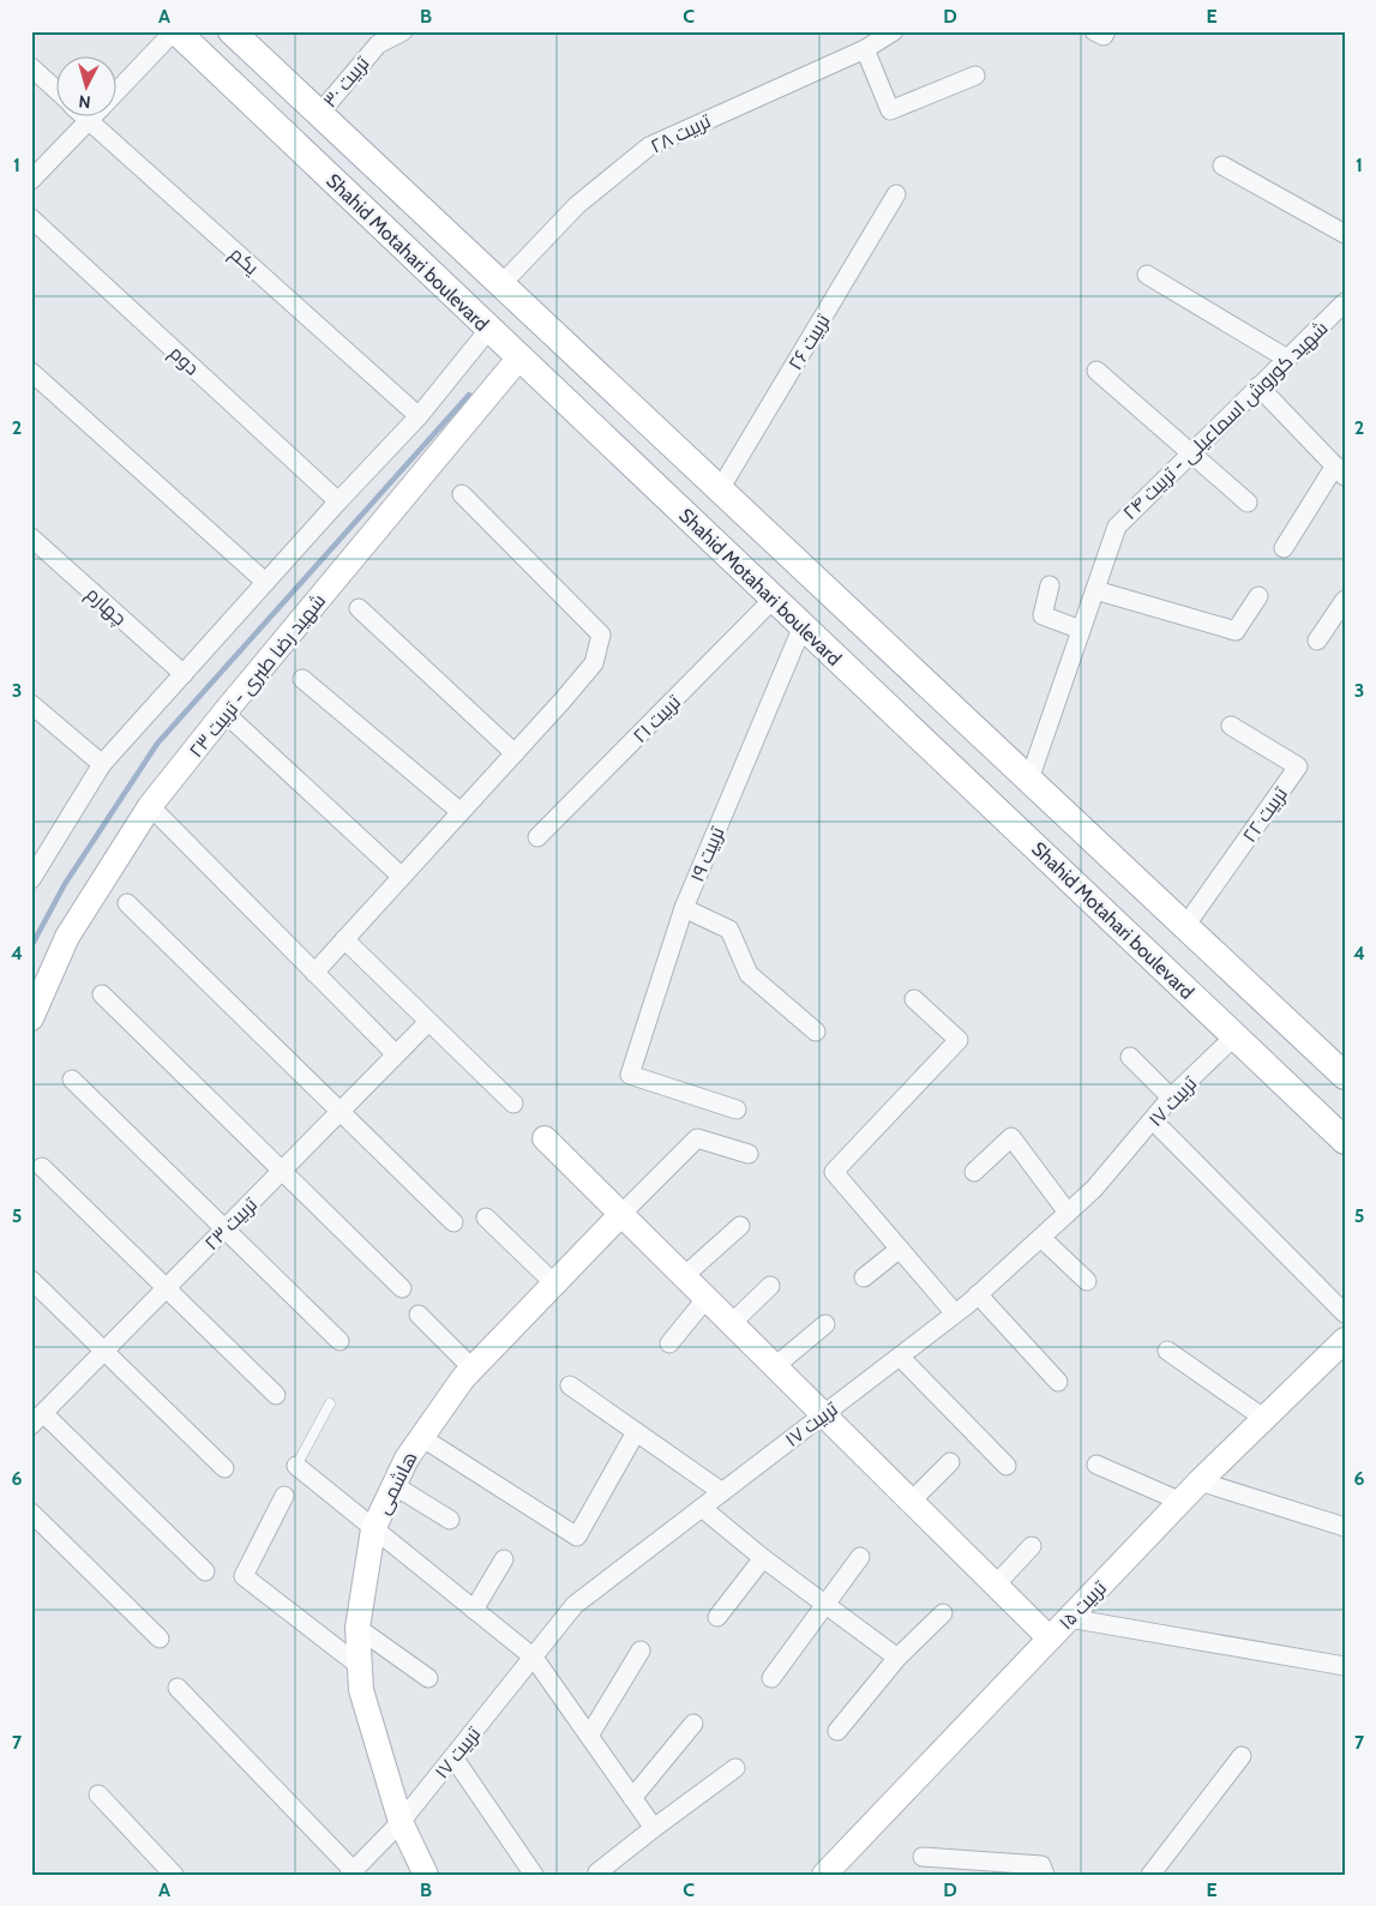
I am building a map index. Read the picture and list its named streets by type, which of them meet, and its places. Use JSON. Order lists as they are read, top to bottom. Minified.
{"streets":{"main road":["Shahid Motahari boulevard"],"street":["تربیت ۳۰","تربیت ۲۸","یکم","تربیت ۲۶","دوم","شهید کوروش اسماعیلی - تربیت ۲۴","چهارم","شهید رضا طبری - تربیت ۲۳","تربیت ۲۱","تربیت ۲۲","تربیت ۱۹","تربیت ۱۷","تربیت ۲۳","هاشمی","تربیت ۱۵"]},"crossings":[["تربیت ۳۰","Shahid Motahari boulevard"],["تربیت ۲۸","Shahid Motahari boulevard"],["Shahid Motahari boulevard","تربیت ۲۶"],["Shahid Motahari boulevard","شهید کوروش اسماعیلی - تربیت ۲۴"],["Shahid Motahari boulevard","شهید رضا طبری - تربیت ۲۳"],["Shahid Motahari boulevard","تربیت ۲۱"],["Shahid Motahari boulevard","تربیت ۲۲"],["Shahid Motahari boulevard","تربیت ۱۹"],["Shahid Motahari boulevard","تربیت ۱۷"],["تربیت ۱۷","هاشمی"]],"north":"bottom","grid":{"columns":["A","B","C","D","E"],"rows":["1","2","3","4","5","6","7"]}}
